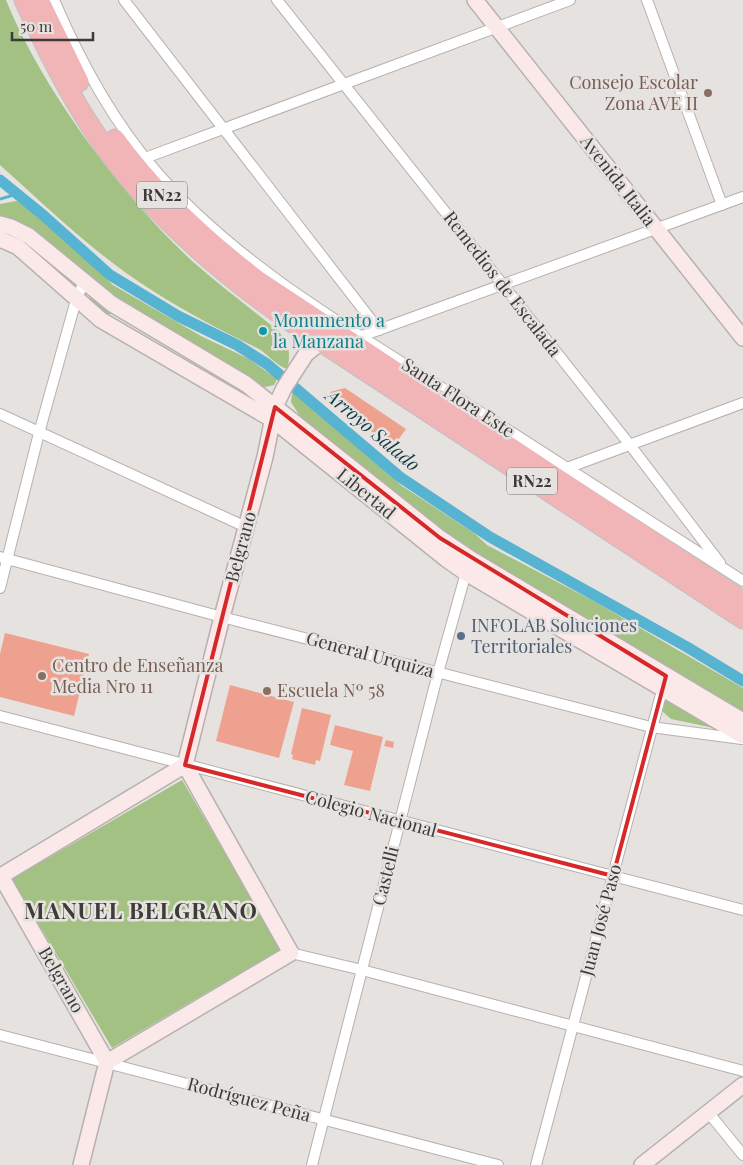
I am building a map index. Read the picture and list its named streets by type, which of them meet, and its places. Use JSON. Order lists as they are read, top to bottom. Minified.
{"streets":{"highway":["RN22"],"street":["Avenida Italia","Remedios de Escalada","Santa Flora Este","Libertad","Belgrano","General Urquiza","Colegio Nacional","Castelli","Juan José Paso","Rodríguez Peña"]},"crossings":[["RN22","Santa Flora Este"],["RN22","Belgrano"],["Remedios de Escalada","Santa Flora Este"],["Libertad","Belgrano"],["Libertad","General Urquiza"],["Libertad","Castelli"],["Libertad","Juan José Paso"],["Belgrano","General Urquiza"],["Belgrano","Colegio Nacional"],["Belgrano","Rodríguez Peña"],["General Urquiza","Castelli"],["General Urquiza","Juan José Paso"],["Colegio Nacional","Castelli"],["Colegio Nacional","Juan José Paso"],["Castelli","Rodríguez Peña"]],"districts":["MANUEL BELGRANO"],"water":["Arroyo Salado"],"places":["Consejo Escolar Zona AVE II","Monumento a la Manzana","INFOLAB Soluciones Territoriales","Centro de Enseñanza Media Nro 11","Escuela Nº 58"],"scale_bar":"50 m"}
